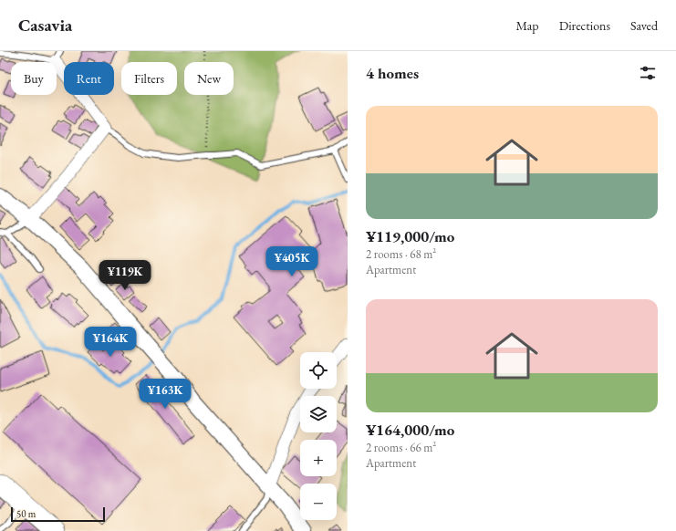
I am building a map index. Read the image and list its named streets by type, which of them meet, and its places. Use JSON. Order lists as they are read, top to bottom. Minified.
{"scale_bar":"50 m","page":{"header":"Casavia","nav":["Map","Directions","Saved"],"heading":"4 homes","chip":["Buy","Rent","Filters","New"],"list":[{"name":"¥119,000/mo","note":"2 rooms · 68 m² · Apartment"},{"name":"¥164,000/mo","note":"2 rooms · 66 m² · Apartment"}],"price":["¥405K","¥119K","¥164K","¥163K"],"map_buttons":["+","−"],"scale":"50 m"}}
